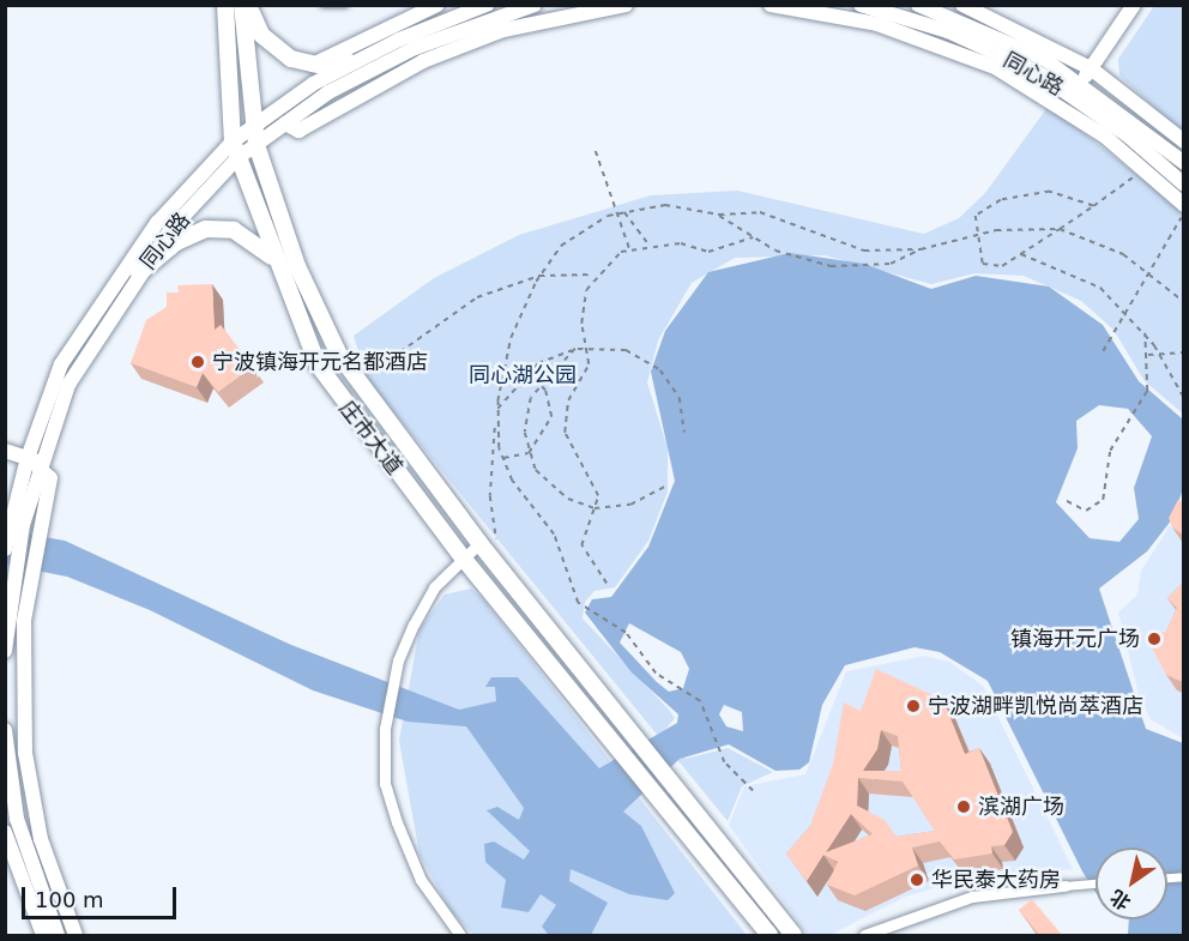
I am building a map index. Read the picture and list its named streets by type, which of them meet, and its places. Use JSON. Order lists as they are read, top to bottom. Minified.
{"streets":{"main road":["庄市大道"],"street":["同心路"]},"crossings":[["同心路","庄市大道"]],"parks":["同心湖公园"],"places":["宁波镇海开元名都酒店","镇海开元广场","宁波湖畔凯悦尚萃酒店","滨湖广场","华民泰大药房"],"scale_bar":"100 m","north":"bottom left"}
